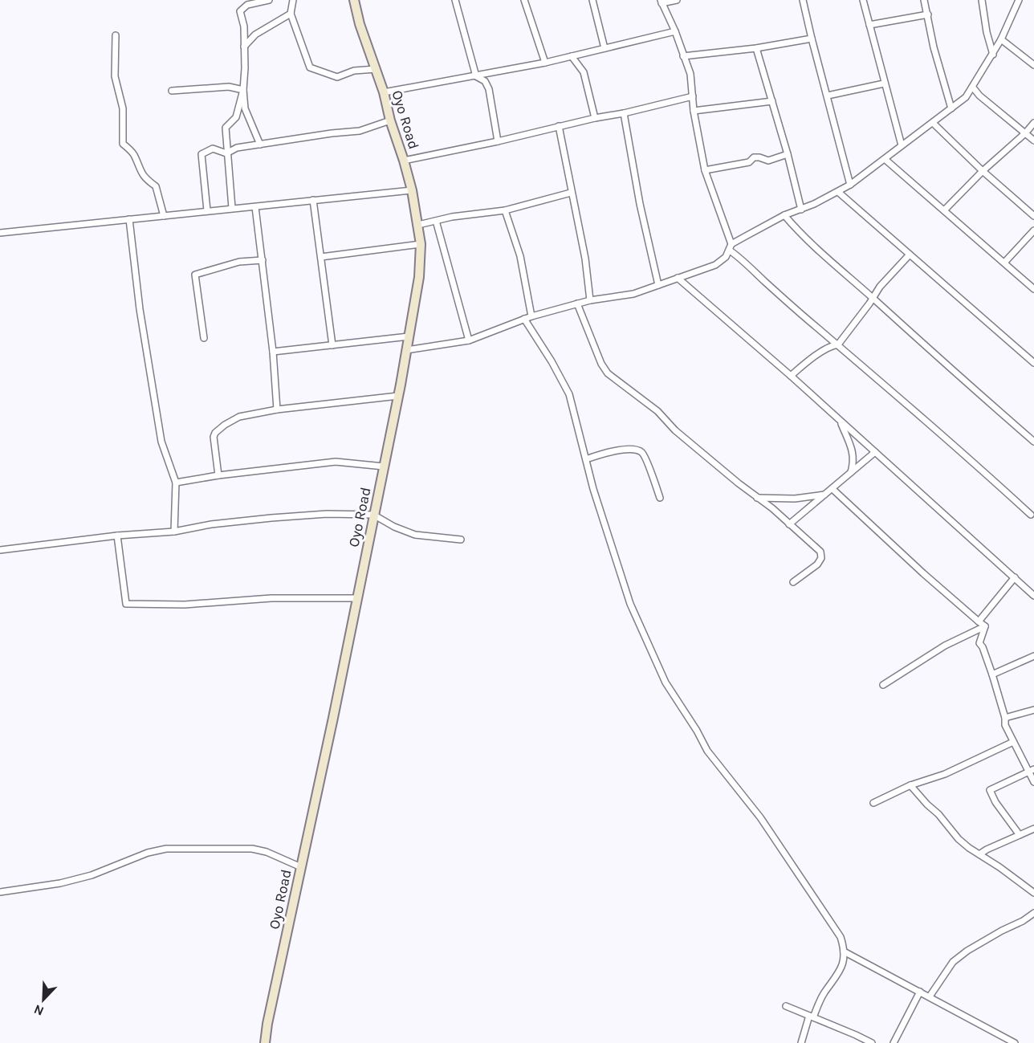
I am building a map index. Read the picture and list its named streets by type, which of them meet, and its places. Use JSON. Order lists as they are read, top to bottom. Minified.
{"streets":{"street":["Oyo Road"]},"north":"bottom left"}
